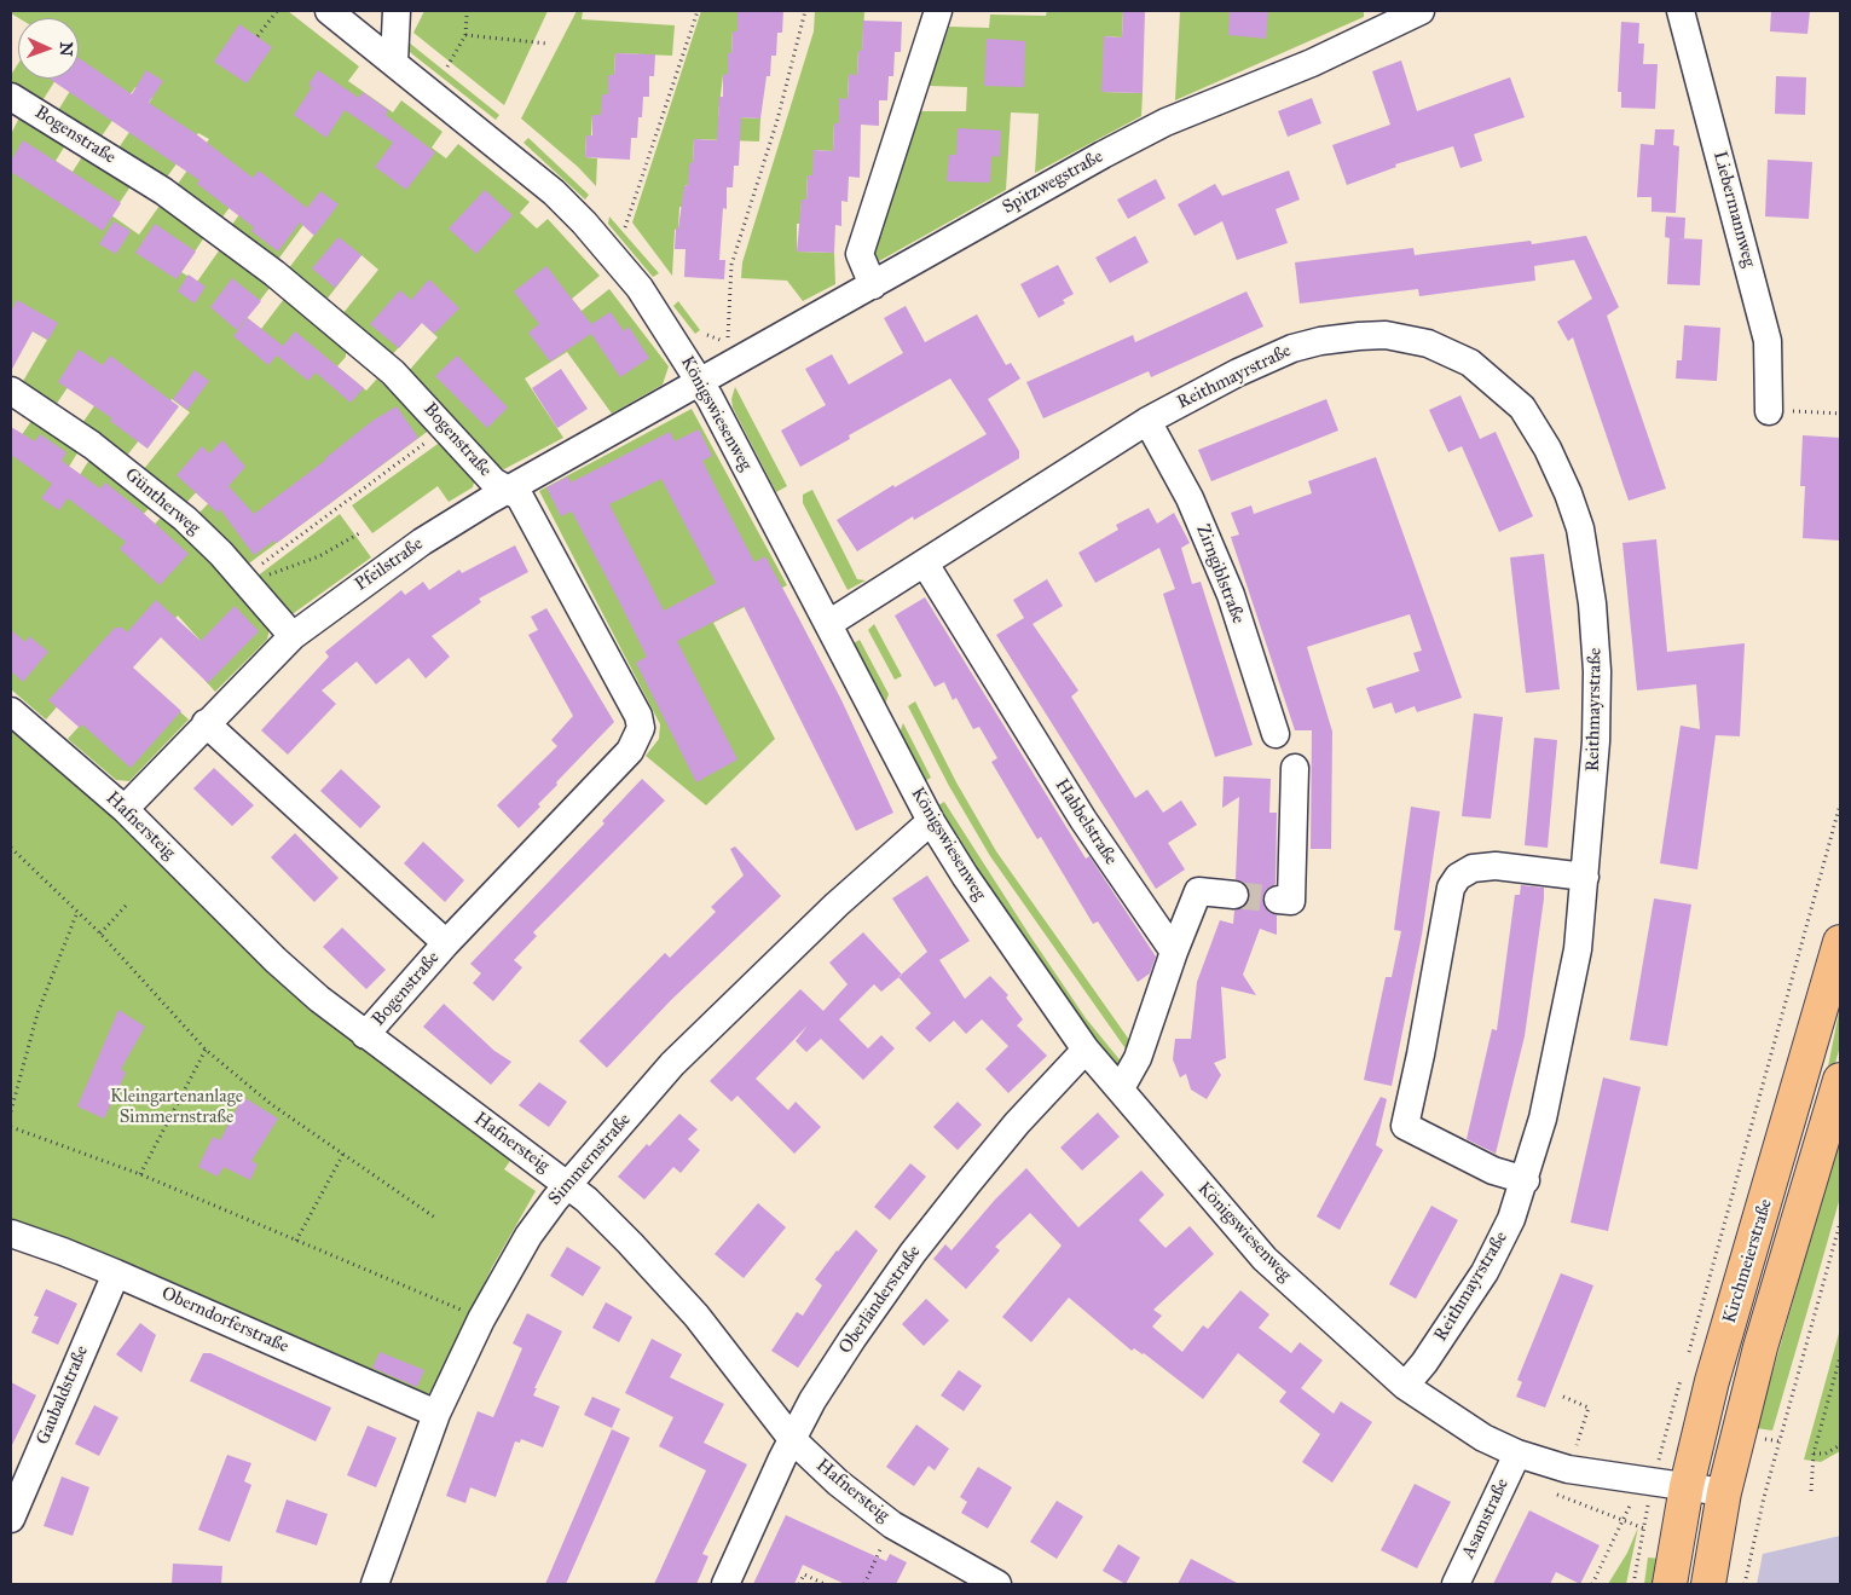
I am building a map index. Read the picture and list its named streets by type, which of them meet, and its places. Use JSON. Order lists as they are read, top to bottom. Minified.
{"streets":{"main road":["Kirchmeierstraße"],"street":["Bogenstraße","Spitzwegstraße","Liebermannweg","Reithmayrstraße","Königswiesenweg","Güntherweg","Pfeilstraße","Zirngiblstraße","Habbelstraße","Hafnersteig","Simmernstraße","Oberländerstraße","Oberndorferstraße","Gaubaldstraße","Asamstraße"]},"crossings":[["Bogenstraße","Pfeilstraße"],["Bogenstraße","Hafnersteig"],["Spitzwegstraße","Königswiesenweg"],["Spitzwegstraße","Pfeilstraße"],["Reithmayrstraße","Königswiesenweg"],["Reithmayrstraße","Zirngiblstraße"],["Reithmayrstraße","Habbelstraße"],["Königswiesenweg","Pfeilstraße"],["Königswiesenweg","Simmernstraße"],["Königswiesenweg","Kirchmeierstraße"],["Königswiesenweg","Oberländerstraße"],["Königswiesenweg","Asamstraße"],["Güntherweg","Pfeilstraße"],["Pfeilstraße","Hafnersteig"],["Hafnersteig","Simmernstraße"],["Hafnersteig","Oberländerstraße"],["Simmernstraße","Oberndorferstraße"],["Oberndorferstraße","Gaubaldstraße"]],"parks":["Kleingartenanlage Simmernstraße"],"north":"right"}
